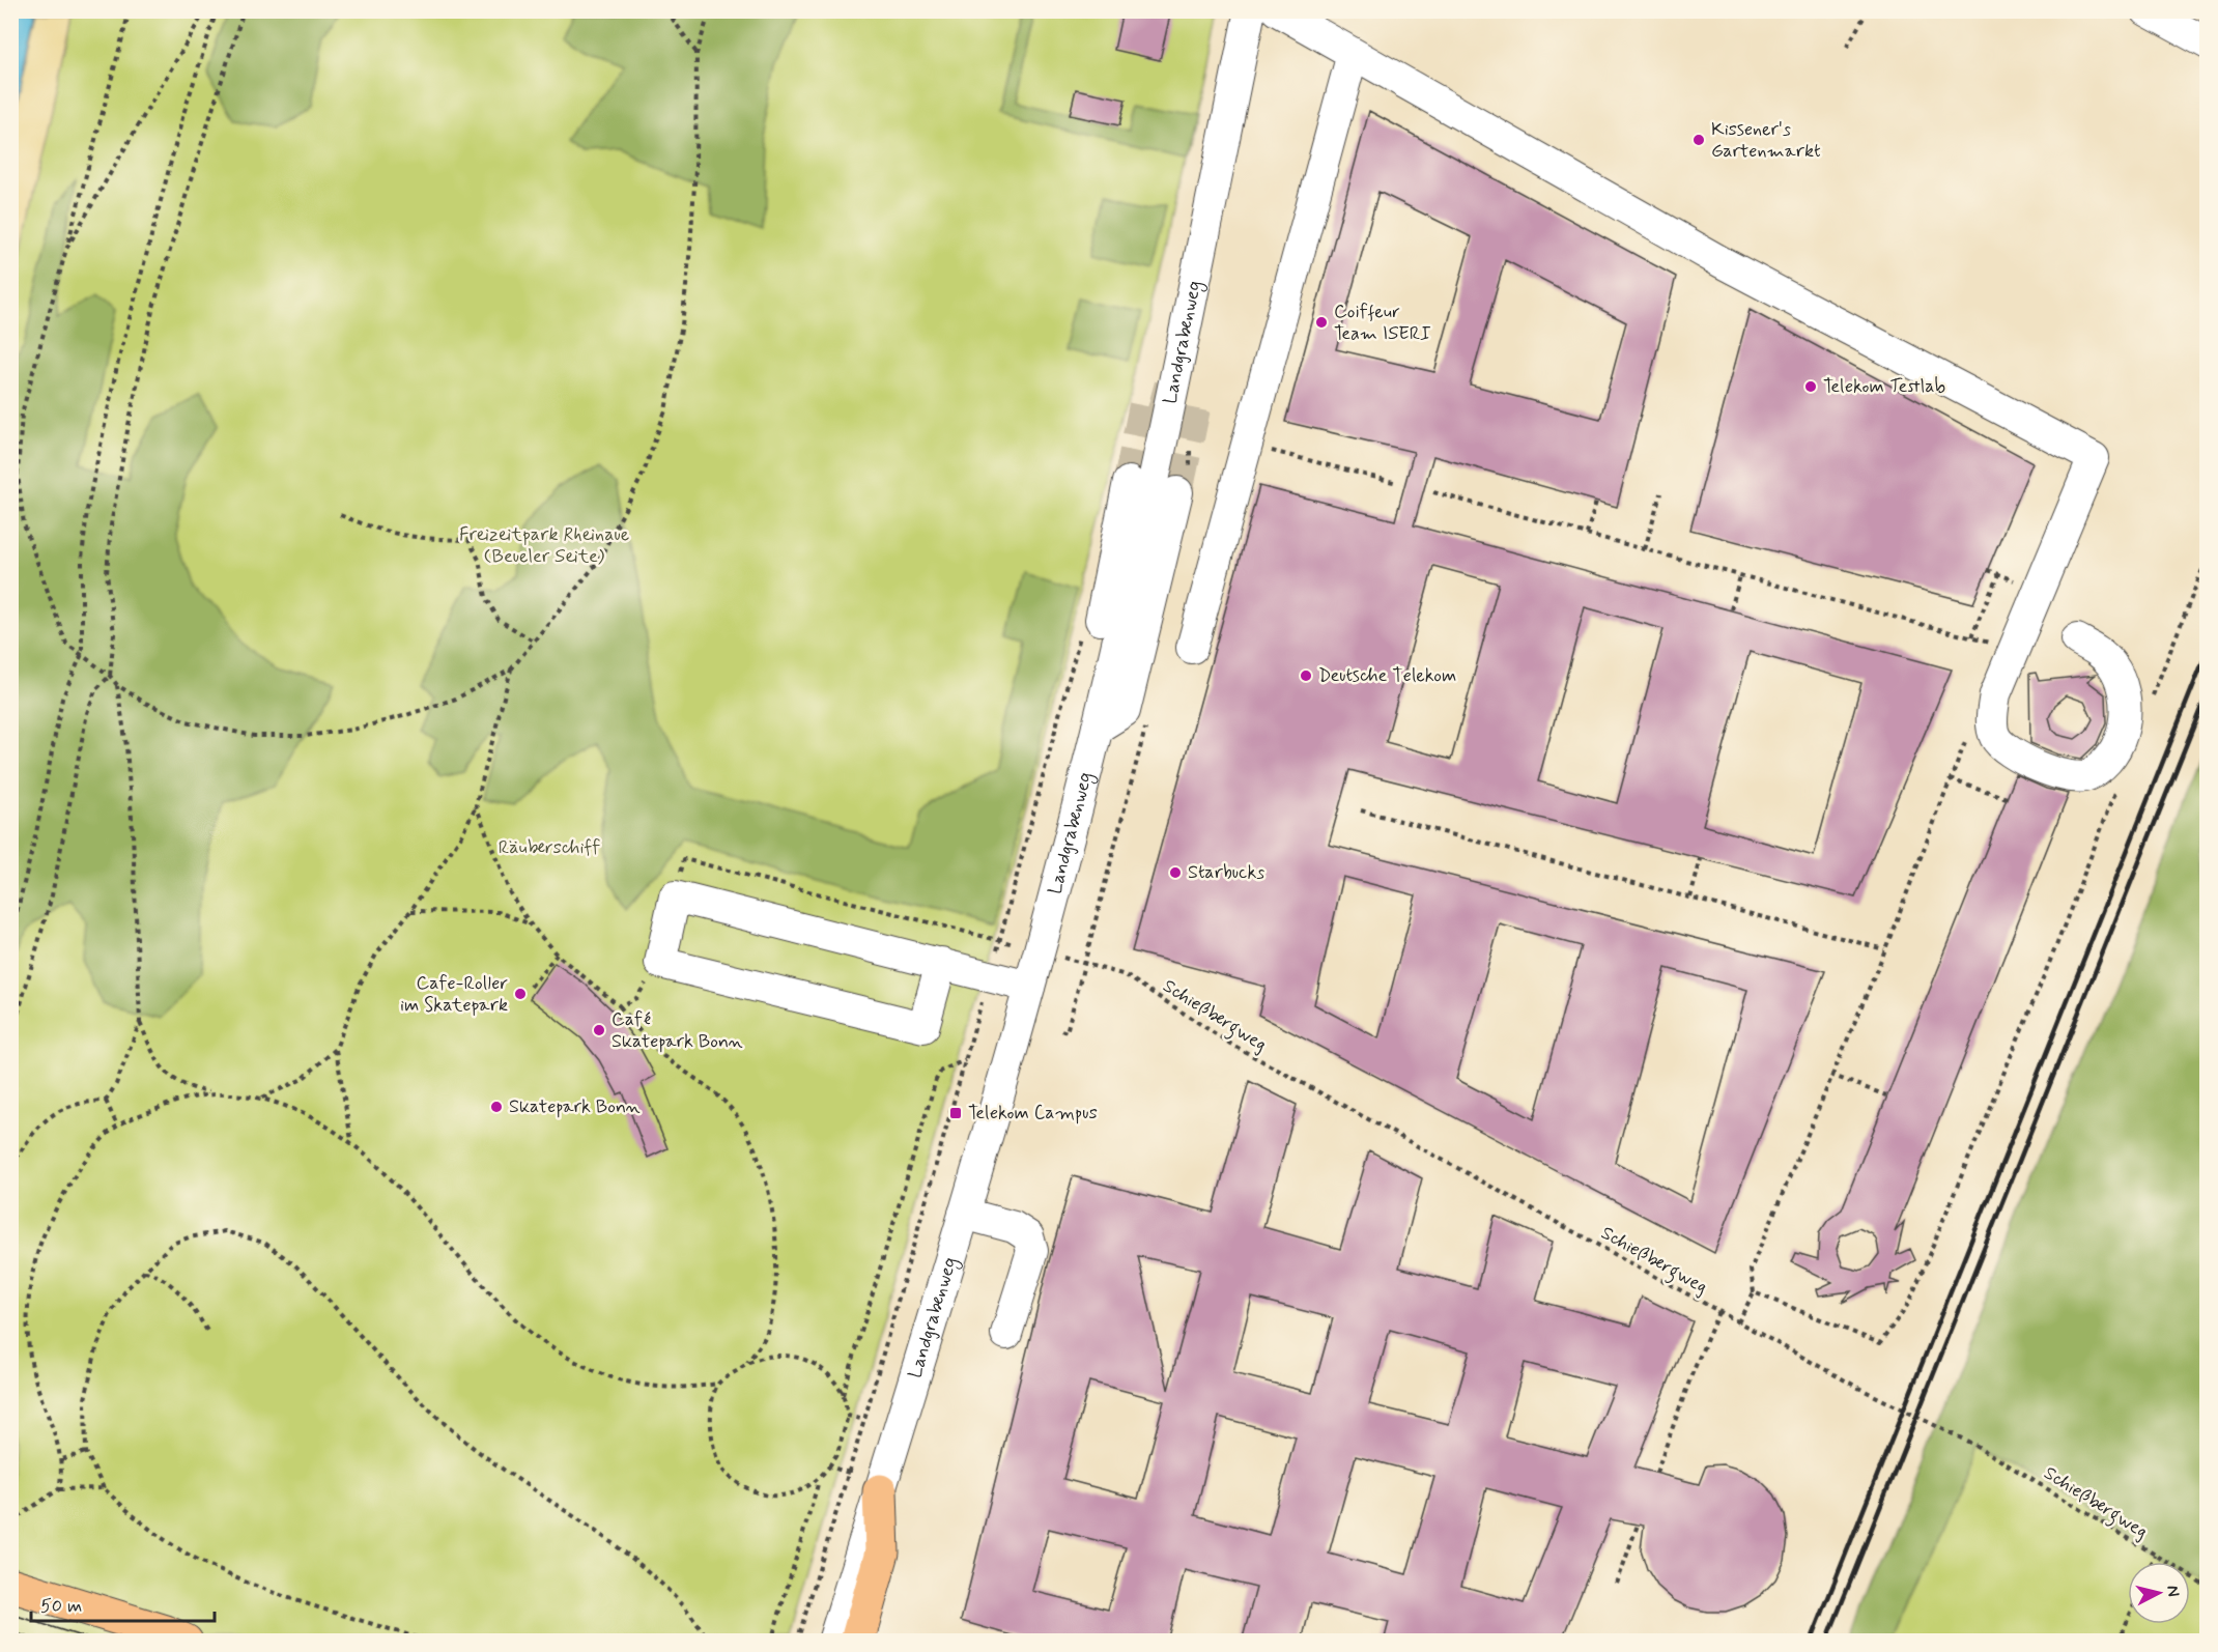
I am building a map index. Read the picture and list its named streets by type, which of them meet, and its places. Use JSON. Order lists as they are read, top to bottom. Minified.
{"streets":{"street":["Landgrabenweg"],"path":["Schießbergweg"]},"parks":["Freizeitpark Rheinaue (Beueler Seite)","Räuberschiff"],"places":{"other":["Kissener's Gartenmarkt","Coiffeur Team ISERI","Telekom Testlab","Deutsche Telekom","Starbucks","Cafe-Roller im Skatepark","Café Skatepark Bonn","Skatepark Bonn"],"transit":["Telekom Campus"]},"scale_bar":"50 m","north":"right"}
